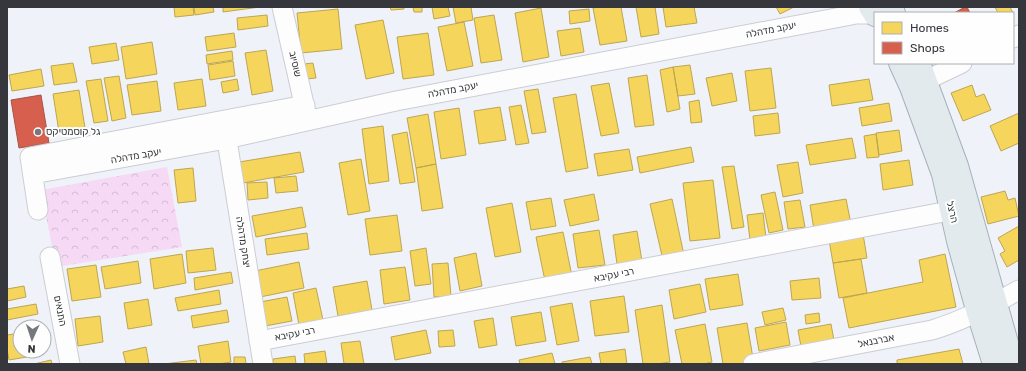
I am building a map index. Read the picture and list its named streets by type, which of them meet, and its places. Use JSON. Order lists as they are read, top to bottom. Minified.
{"streets":{"main road":["הרצל"],"street":["יעקב מדהלה","שוסיוב","יצחק מדהלה","רבי עקיבא","התנאים","אברבנאל"]},"crossings":[["יעקב מדהלה","שוסיוב"],["יעקב מדהלה","יצחק מדהלה"],["הרצל","רבי עקיבא"],["הרצל","אברבנאל"],["יצחק מדהלה","רבי עקיבא"]],"places":["גל קוסמטיקס"],"legend":["Homes","Shops"],"north":"bottom"}
